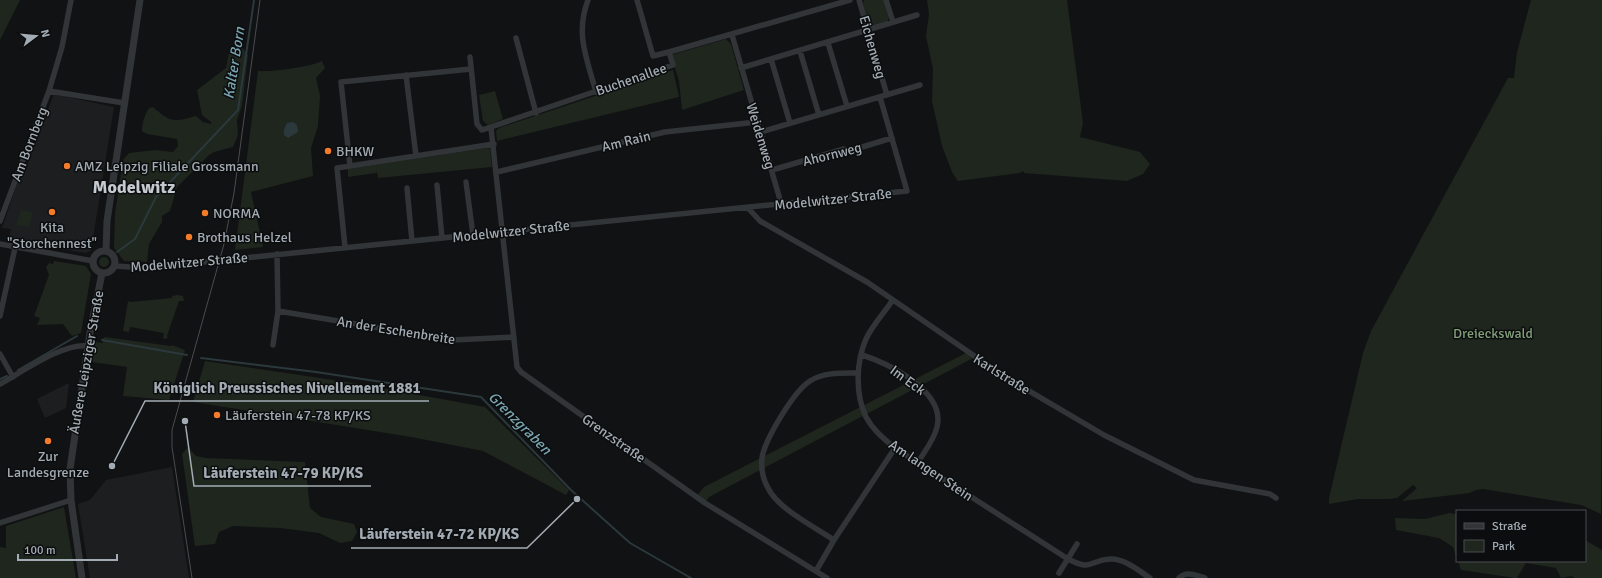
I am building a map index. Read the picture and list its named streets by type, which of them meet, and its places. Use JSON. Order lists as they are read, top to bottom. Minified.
{"streets":{"street":["Eichenweg","Buchenallee","Weidenweg","Am Rain","Am Bornberg","Ahornweg","Modelwitzer Straße","An der Eschenbreite","Äußere Leipziger Straße","Karlstraße","Im Eck","Grenzstraße","Am langen Stein"]},"crossings":[["Eichenweg","Ahornweg"],["Eichenweg","Modelwitzer Straße"],["Buchenallee","Weidenweg"],["Buchenallee","Grenzstraße"],["Weidenweg","Am Rain"],["Weidenweg","Ahornweg"],["Weidenweg","Modelwitzer Straße"],["Am Rain","Grenzstraße"],["Modelwitzer Straße","Äußere Leipziger Straße"],["Modelwitzer Straße","Karlstraße"],["Modelwitzer Straße","Grenzstraße"],["An der Eschenbreite","Grenzstraße"],["Karlstraße","Am langen Stein"],["Im Eck","Am langen Stein"]],"districts":["Modelwitz"],"water":["Kalter Born","Grenzgraben"],"parks":["Dreieckswald"],"places":["BHKW","AMZ Leipzig Filiale Grossmann","Kita \"Storchennest\"","NORMA","Brothaus Helzel","Läuferstein 47-78 KP/KS","Läuferstein 47-79 KP/KS","Zur Landesgrenze","Königlich Preussisches Nivellement 1881","Läuferstein 47-72 KP/KS"],"legend":["Straße","Park"],"scale_bar":"100 m","north":"right"}
